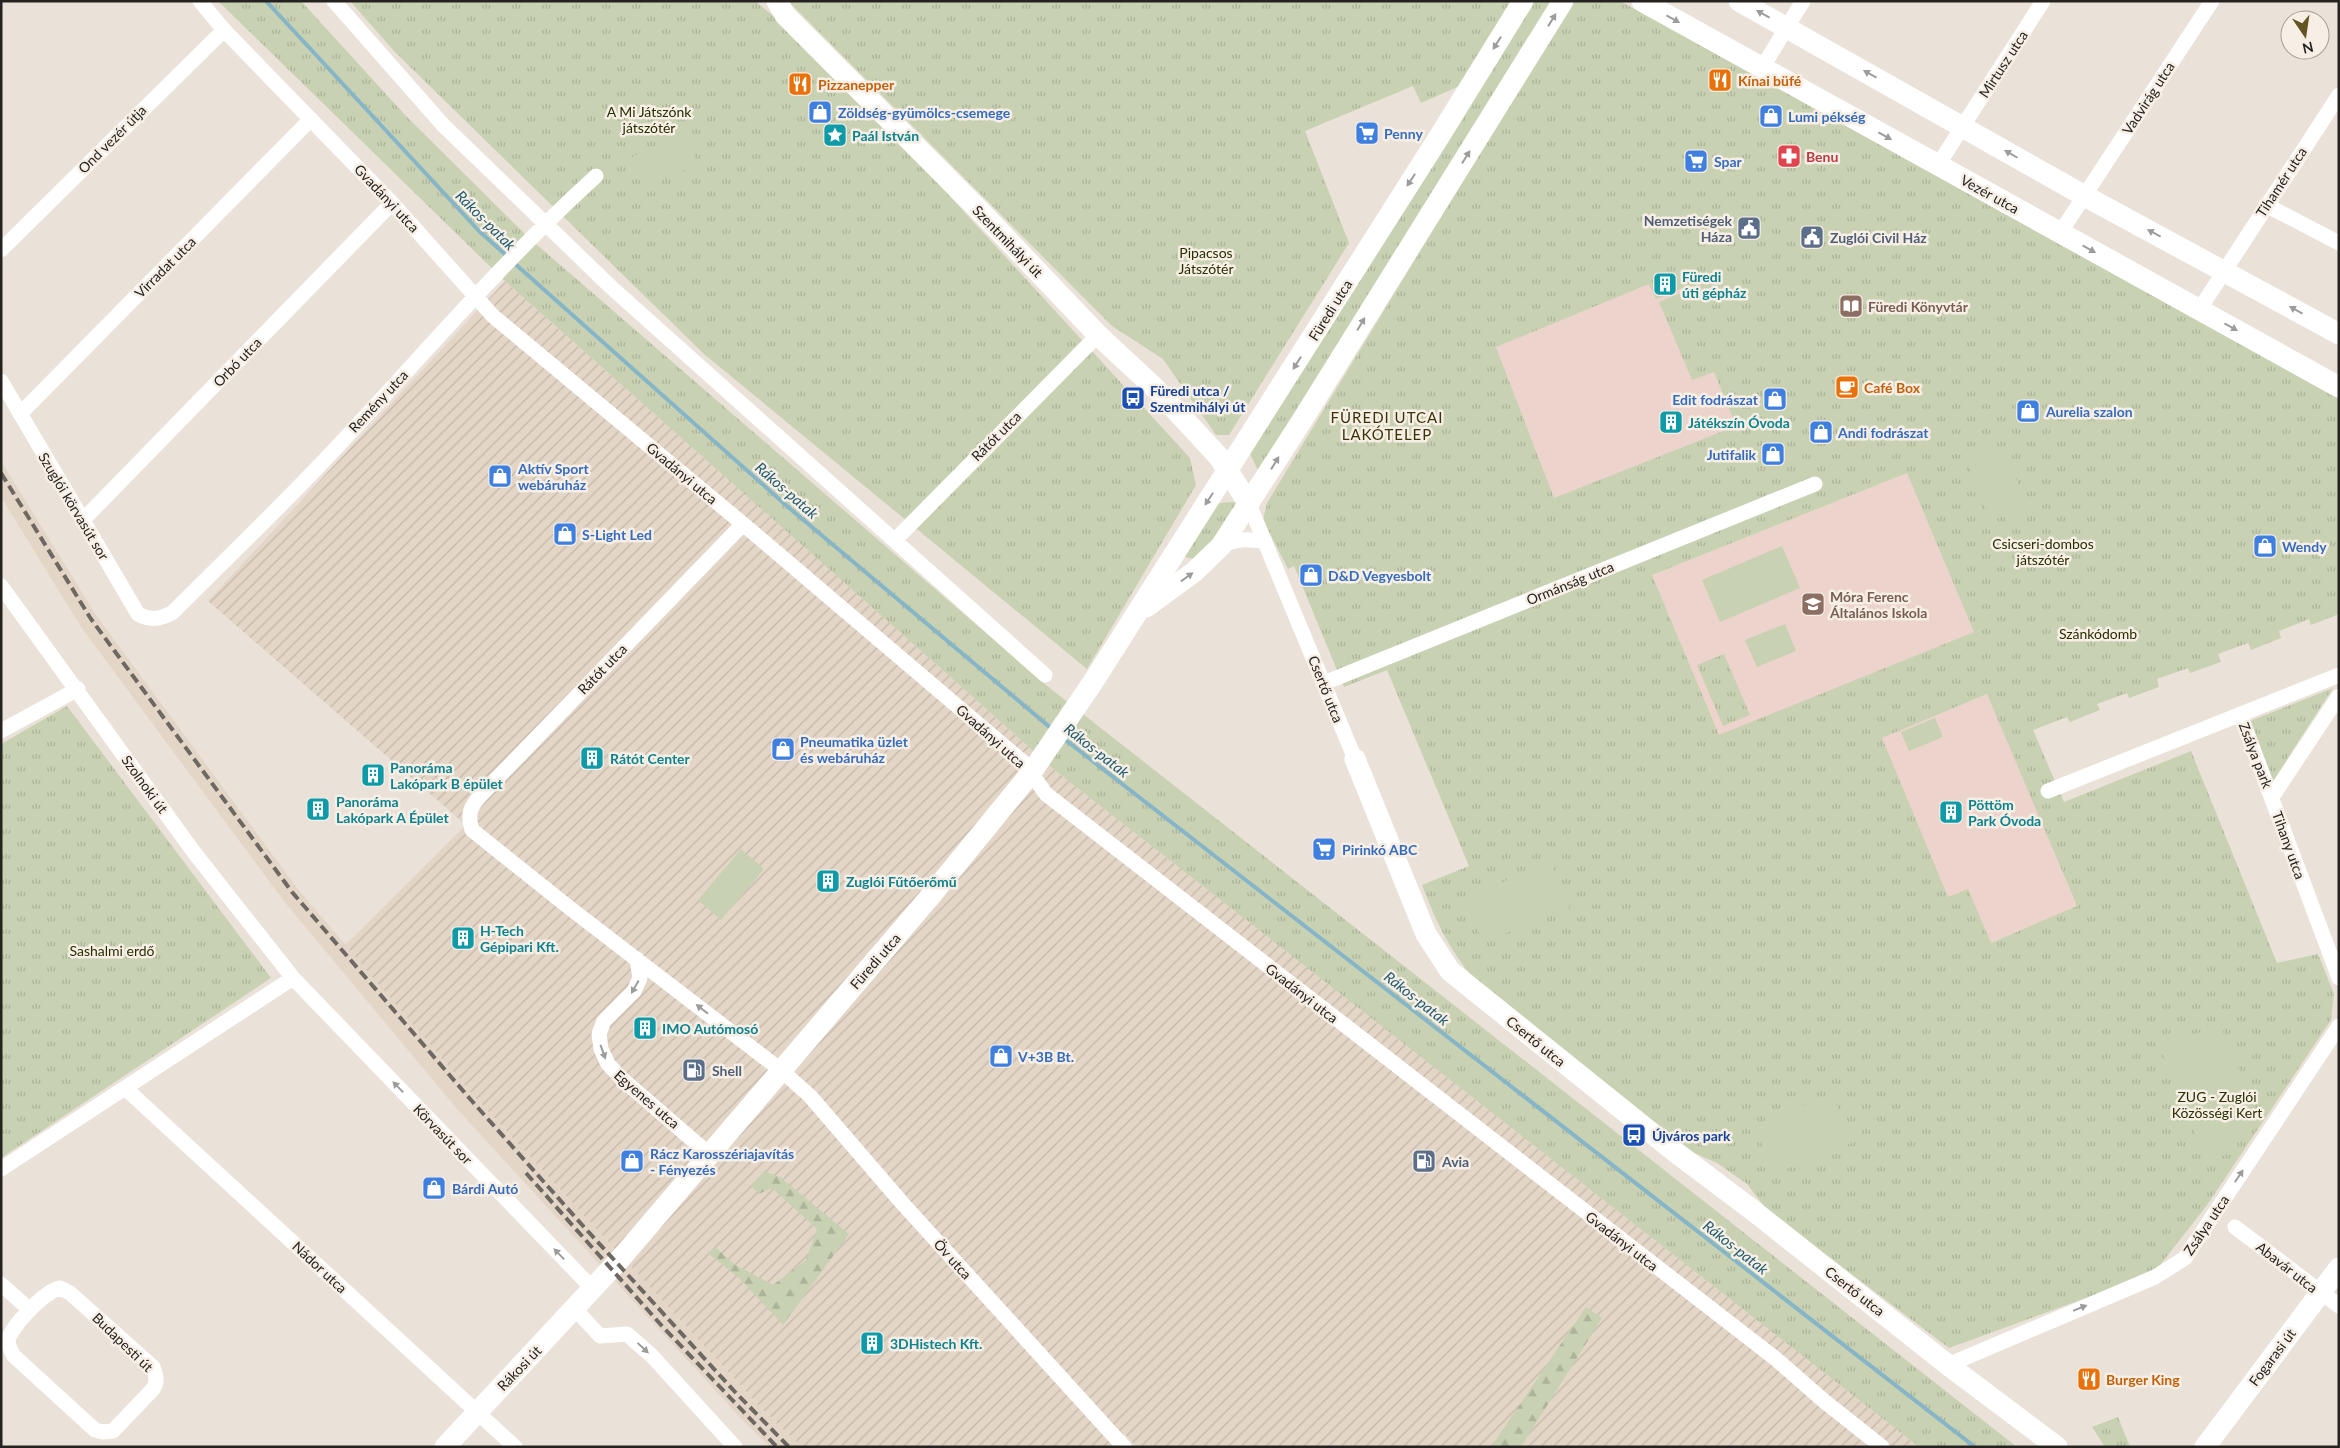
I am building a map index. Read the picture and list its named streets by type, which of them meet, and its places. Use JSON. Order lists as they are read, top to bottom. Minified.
{"streets":{"street":["Mirtusz utca","Vadvirág utca","Ond vezér útja","Tihamér utca","Vezér utca","Gvadányi utca","Szentmihályi út","Virradat utca","Füredi utca","Orbó utca","Remény utca","Rátót utca","Szuglói körvasút sor","Ormánság utca","Csertő utca","Zsálya park","Szolnoki út","Tihany utca","Egyenes utca","Körvasút sor","Zsálya utca","Öv utca","Nádor utca","Abavár utca","Budapesti út","Fogarasi út","Rákosi út"]},"crossings":[["Mirtusz utca","Vezér utca"],["Vadvirág utca","Vezér utca"],["Ond vezér útja","Gvadányi utca"],["Tihamér utca","Vezér utca"],["Gvadányi utca","Virradat utca"],["Gvadányi utca","Füredi utca"],["Gvadányi utca","Orbó utca"],["Gvadányi utca","Remény utca"],["Gvadányi utca","Rátót utca"],["Szentmihályi út","Füredi utca"],["Szentmihályi út","Rátót utca"],["Szentmihályi út","Csertő utca"],["Virradat utca","Szuglói körvasút sor"],["Füredi utca","Csertő utca"],["Füredi utca","Egyenes utca"],["Füredi utca","Körvasút sor"],["Füredi utca","Öv utca"],["Füredi utca","Rákosi út"],["Orbó utca","Szuglói körvasút sor"],["Remény utca","Szuglói körvasút sor"],["Rátót utca","Egyenes utca"],["Ormánság utca","Csertő utca"],["Csertő utca","Zsálya utca"],["Zsálya park","Tihany utca"],["Szolnoki út","Körvasút sor"],["Körvasút sor","Rákosi út"],["Nádor utca","Rákosi út"],["Abavár utca","Fogarasi út"]],"one_way":["Egyenes utca","Körvasút sor","Zsálya utca"],"districts":["FÜREDI UTCAI LAKÓTELEP"],"water":["Rákos-patak"],"parks":["A Mi Játszónk játszótér","Pipacsos Játszótér","Csicseri-dombos játszótér","Szánkódomb","Sashalmi erdő","ZUG - Zuglói Közösségi Kert"],"places":{"restaurant":["Kínai büfé","Pizzanepper","Burger King"],"shop":["Zöldség-gyümölcs-csemege","Lumi pékség","Edit fodrászat","Aurelia szalon","Andi fodrászat","Jutifalik","Aktív Sport webáruház","S-Light Led","Wendy","D&D Vegyesbolt","Pneumatika üzlet és webáruház","V+3B Bt.","Rácz Karosszériajavítás - Fényezés","Bárdi Autó"],"supermarket":["Penny","Spar","Pirinkó ABC"],"place":["Paál István"],"pharmacy":["Benu"],"public building":["Nemzetiségek Háza","Zuglói Civil Ház"],"building":["Füredi úti gépház","Játékszín Óvoda","Rátót Center","Panoráma Lakópark B épület","Panoráma Lakópark A Épület","Pöttöm Park Óvoda","Zuglói Fűtőerőmű","H-Tech Gépipari Kft.","IMO Autómosó","3DHistech Kft."],"library":["Füredi Könyvtár"],"cafe":["Café Box"],"bus stop":["Füredi utca / Szentmihályi út","Újváros park"],"school or university":["Móra Ferenc Általános Iskola"],"fuel station":["Shell","Avia"]},"north":"bottom"}
